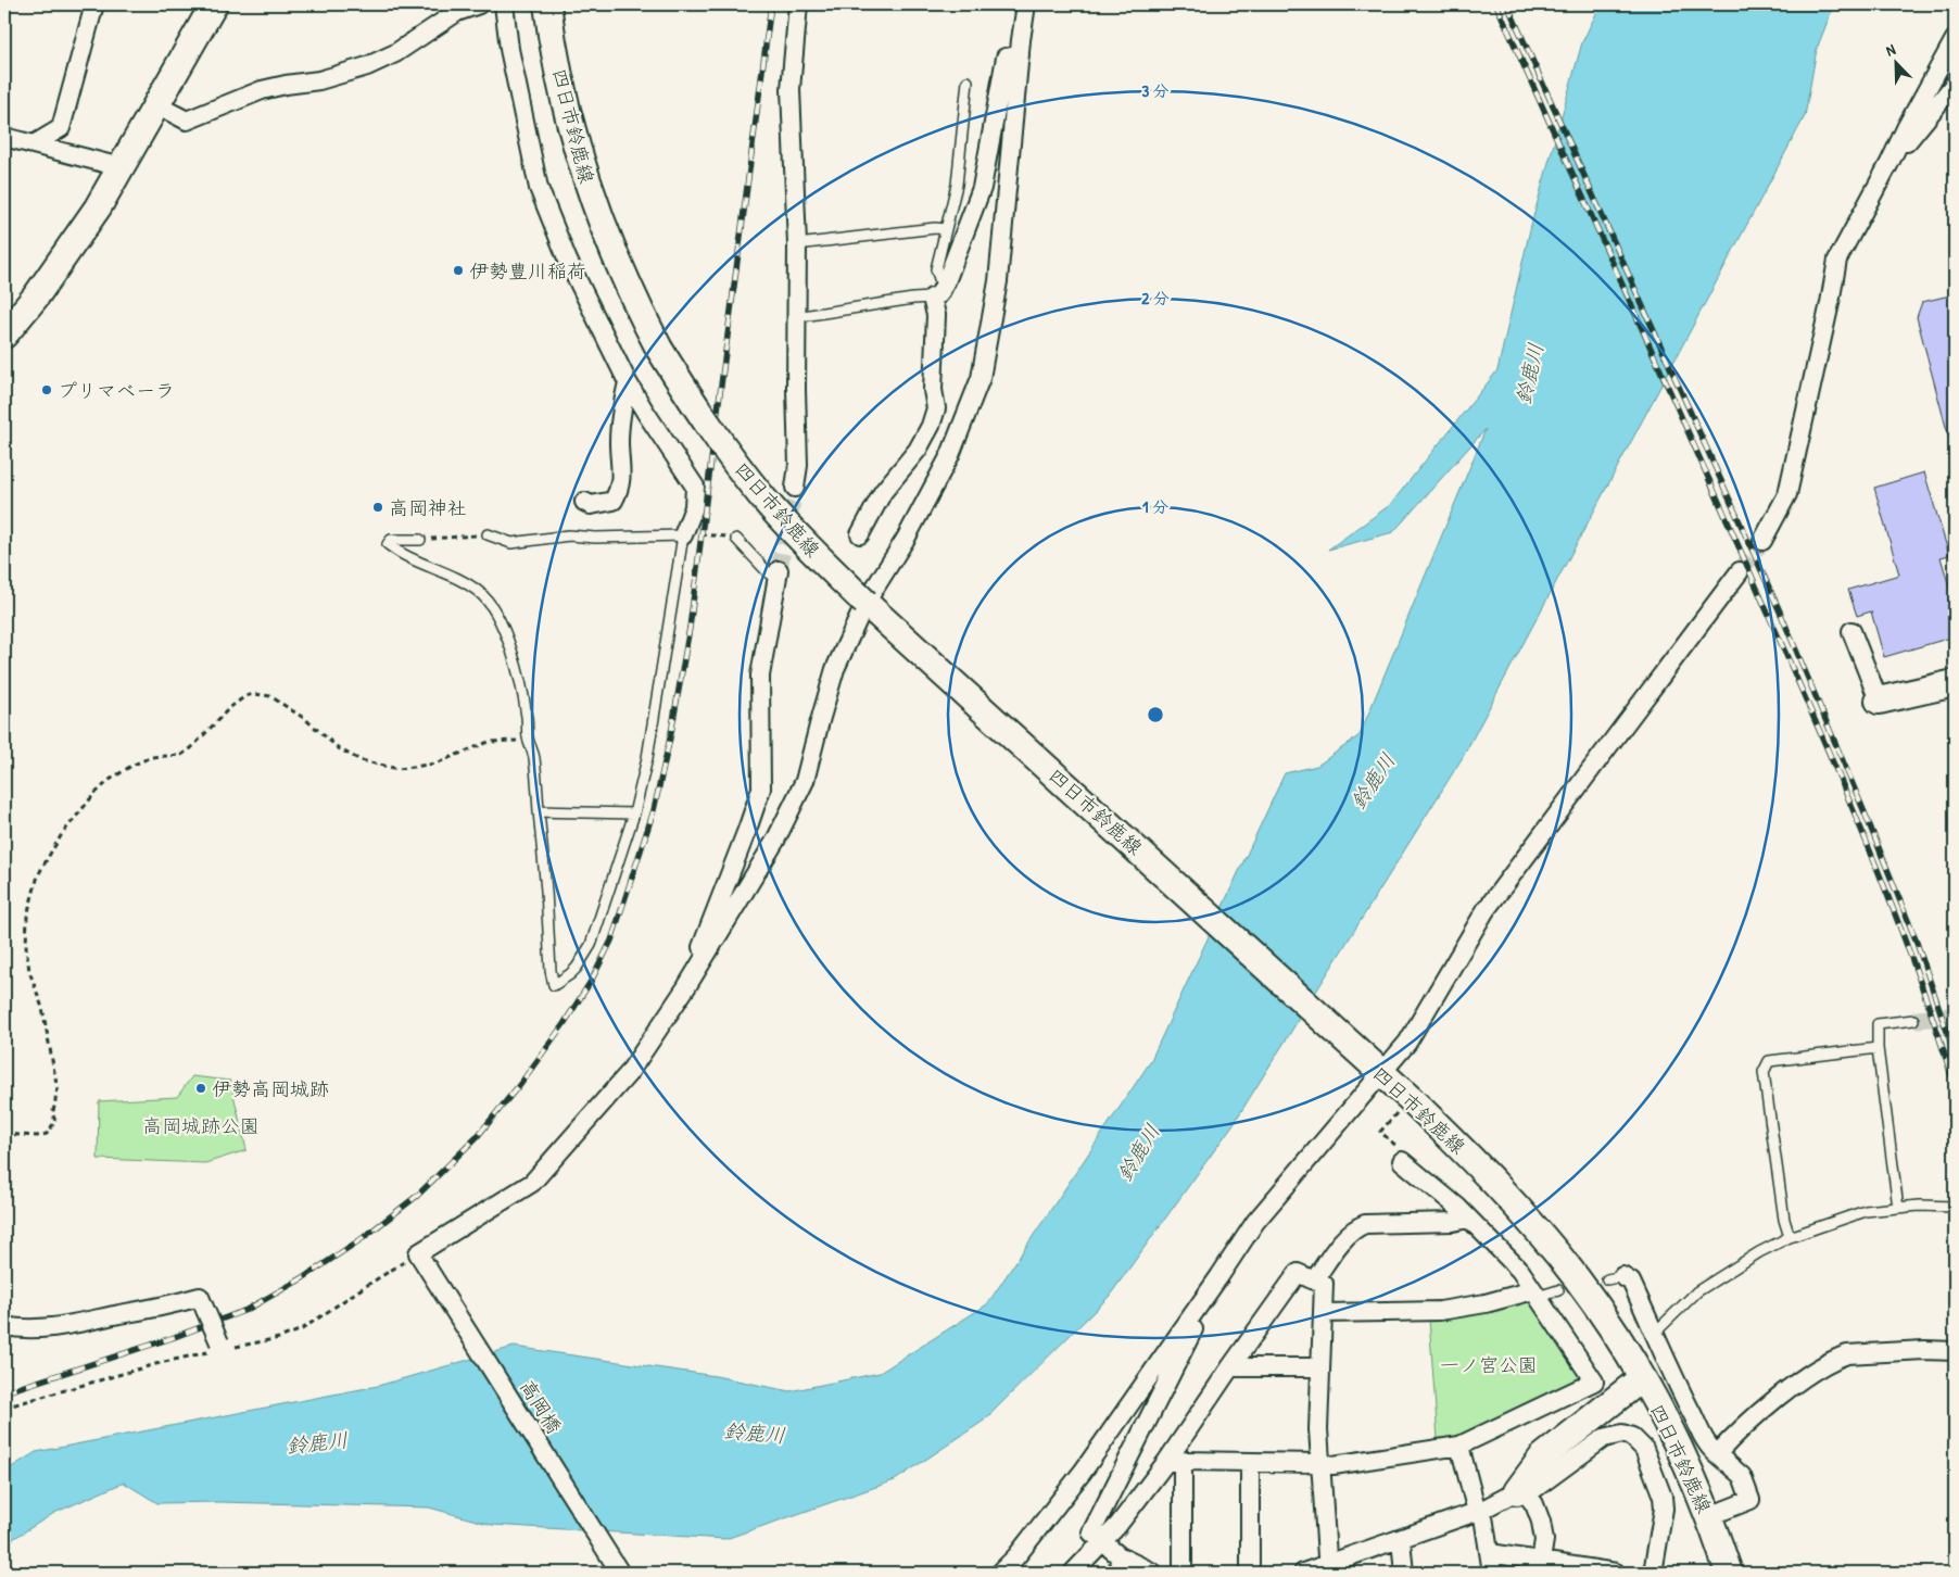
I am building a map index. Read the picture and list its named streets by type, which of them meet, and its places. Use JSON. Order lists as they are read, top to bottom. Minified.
{"streets":{"main road":["四日市鈴鹿線"],"street":["高岡橋"]},"water":["鈴鹿川"],"parks":["高岡城跡公園","一ノ宮公園"],"places":["伊勢豊川稲荷","プリマベーラ","高岡神社","伊勢高岡城跡"],"north":"top left","rings":["3 分","2 分","1 分"]}
